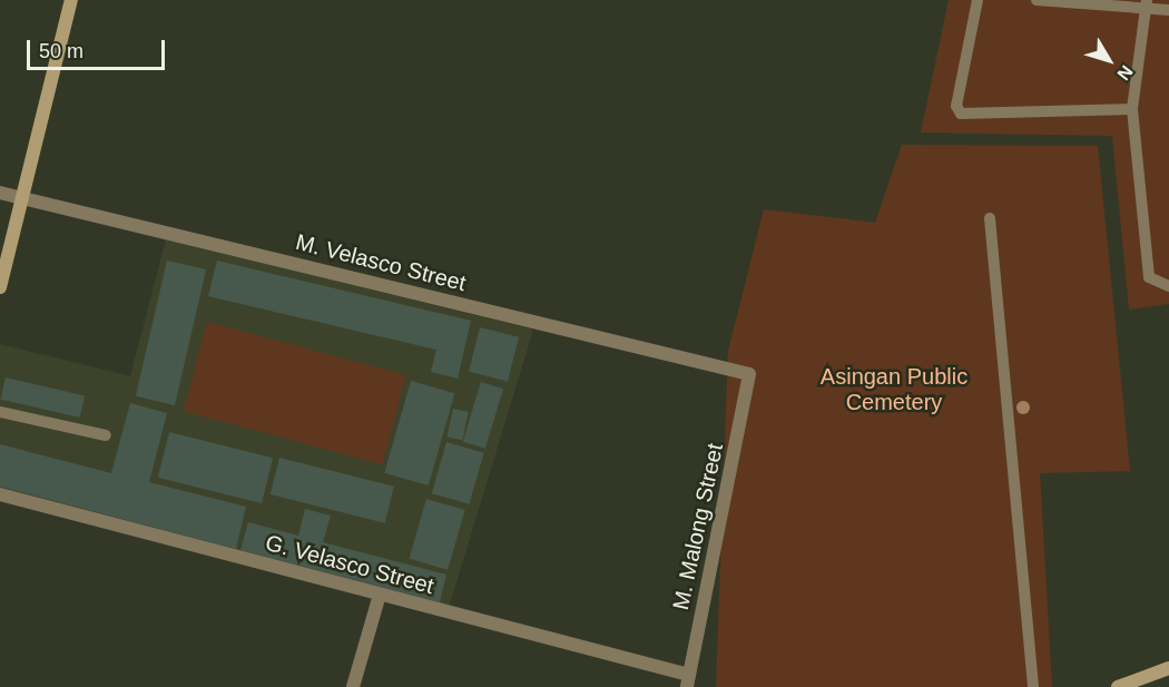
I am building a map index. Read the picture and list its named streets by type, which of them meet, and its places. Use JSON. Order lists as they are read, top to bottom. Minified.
{"streets":{"street":["M. Velasco Street","M. Malong Street","G. Velasco Street"]},"crossings":[["M. Velasco Street","M. Malong Street"],["M. Malong Street","G. Velasco Street"]],"parks":["Asingan Public Cemetery"],"scale_bar":"50 m","north":"bottom right"}
